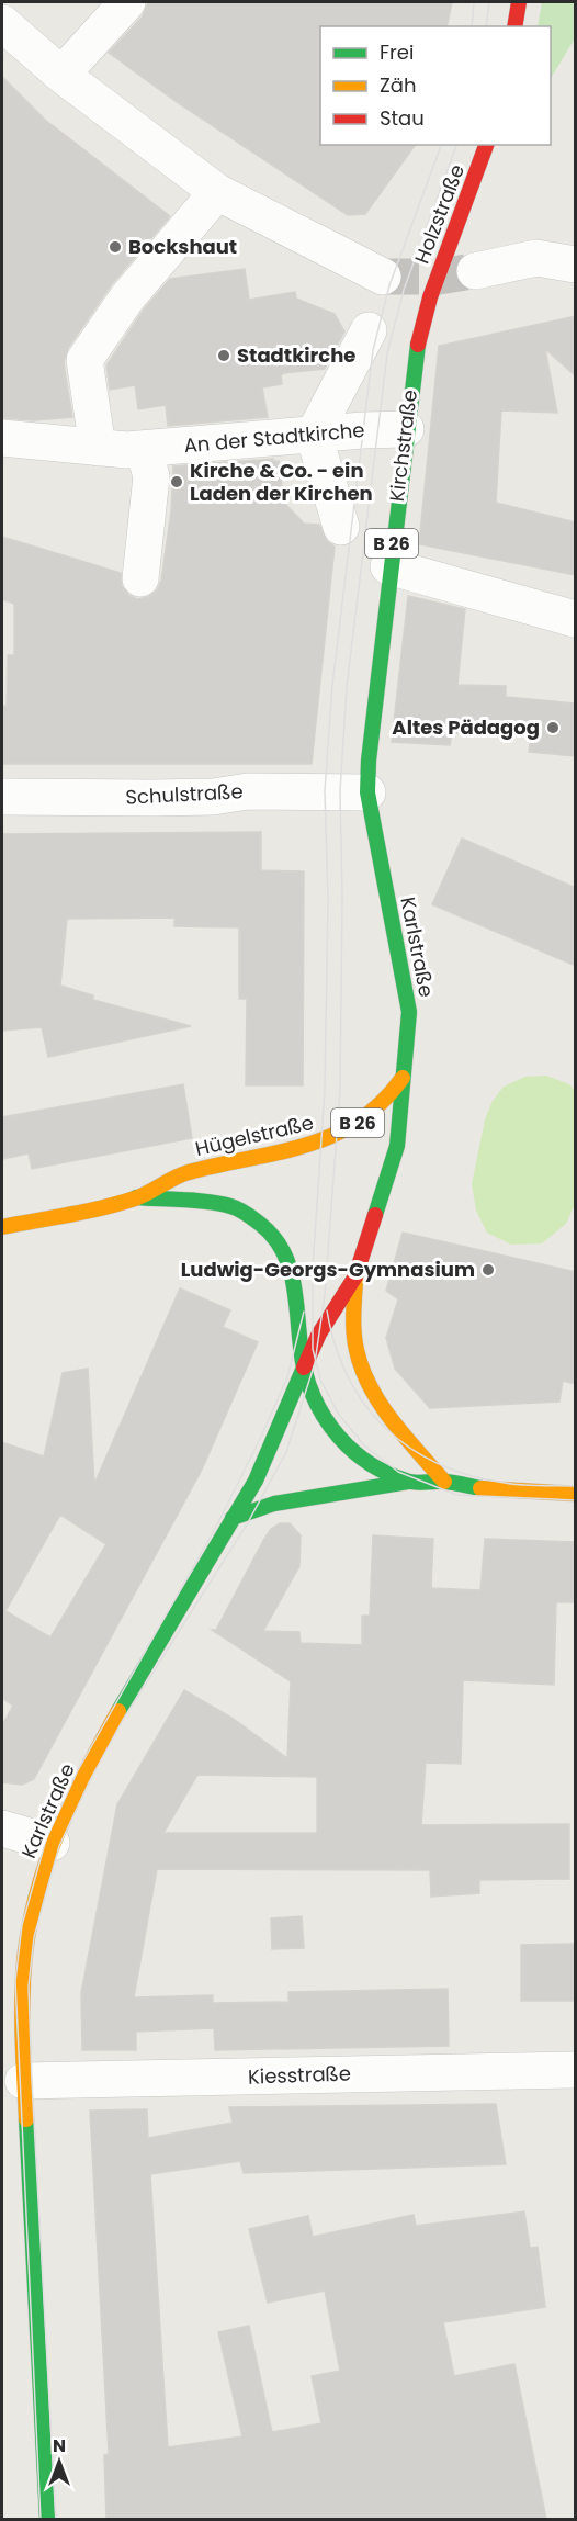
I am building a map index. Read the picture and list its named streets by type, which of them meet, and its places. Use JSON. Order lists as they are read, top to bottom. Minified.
{"streets":{"main road":["Holzstraße","Kirchstraße","B 26","Karlstraße","Hügelstraße"],"street":["An der Stadtkirche","Schulstraße","Kiesstraße"]},"crossings":[["Holzstraße","Kirchstraße"],["An der Stadtkirche","Kirchstraße"],["Kirchstraße","Schulstraße"],["Kirchstraße","Karlstraße"],["Schulstraße","Karlstraße"],["Karlstraße","Hügelstraße"],["Karlstraße","Kiesstraße"]],"places":["Bockshaut","Stadtkirche","Kirche & Co. - ein Laden der Kirchen","Altes Pädagog","Ludwig-Georgs-Gymnasium"],"legend":["Frei","Zäh","Stau"],"north":"top"}
